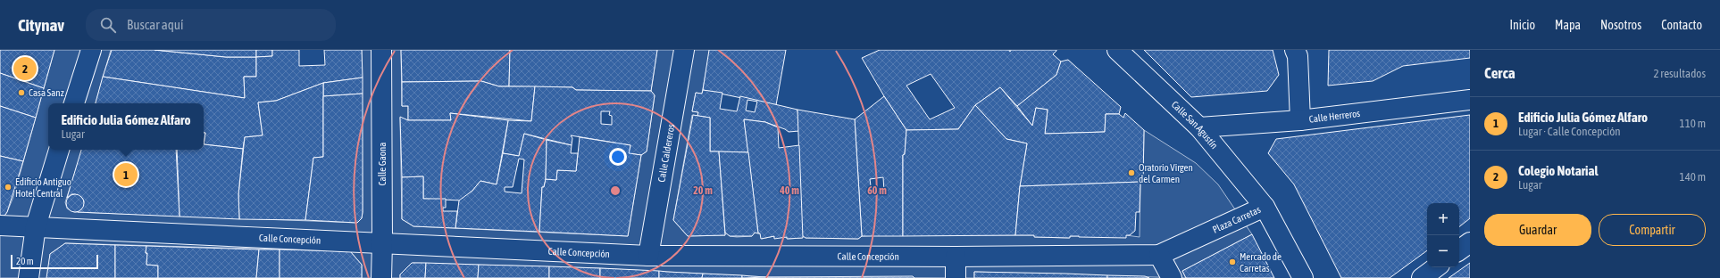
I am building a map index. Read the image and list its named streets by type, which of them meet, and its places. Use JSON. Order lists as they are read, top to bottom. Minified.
{"streets":{"street":["Calle Herreros","Calle San Agustín","Calle Caldereros","Calle Gaona","Plaza Carretas","Calle Concepción"]},"crossings":[["Calle Herreros","Calle San Agustín"],["Calle San Agustín","Plaza Carretas"],["Calle Caldereros","Calle Concepción"],["Calle Gaona","Calle Concepción"],["Plaza Carretas","Calle Concepción"]],"places":["Casa Sanz","Oratorio Virgen del Carmen","Edificio Antiguo Hotel Central","Mercado de Carretas"],"scale_bar":"20 m","page":{"header":"Citynav","search":"Buscar aquí","nav":["Inicio","Mapa","Nosotros","Contacto"],"heading":["Cerca","2 resultados"],"pins":["2","1"],"list":[{"mark":"1","name":"Edificio Julia Gómez Alfaro","note":"Lugar · Calle Concepción","value":"110 m"},{"mark":"2","name":"Colegio Notarial","note":"Lugar","value":"140 m"}],"popup":["Edificio Julia Gómez Alfaro","Lugar"],"map_buttons":["+","−"],"buttons":["Guardar","Compartir"],"scale":"20 m"},"rings":["20 m","40 m","60 m"]}
